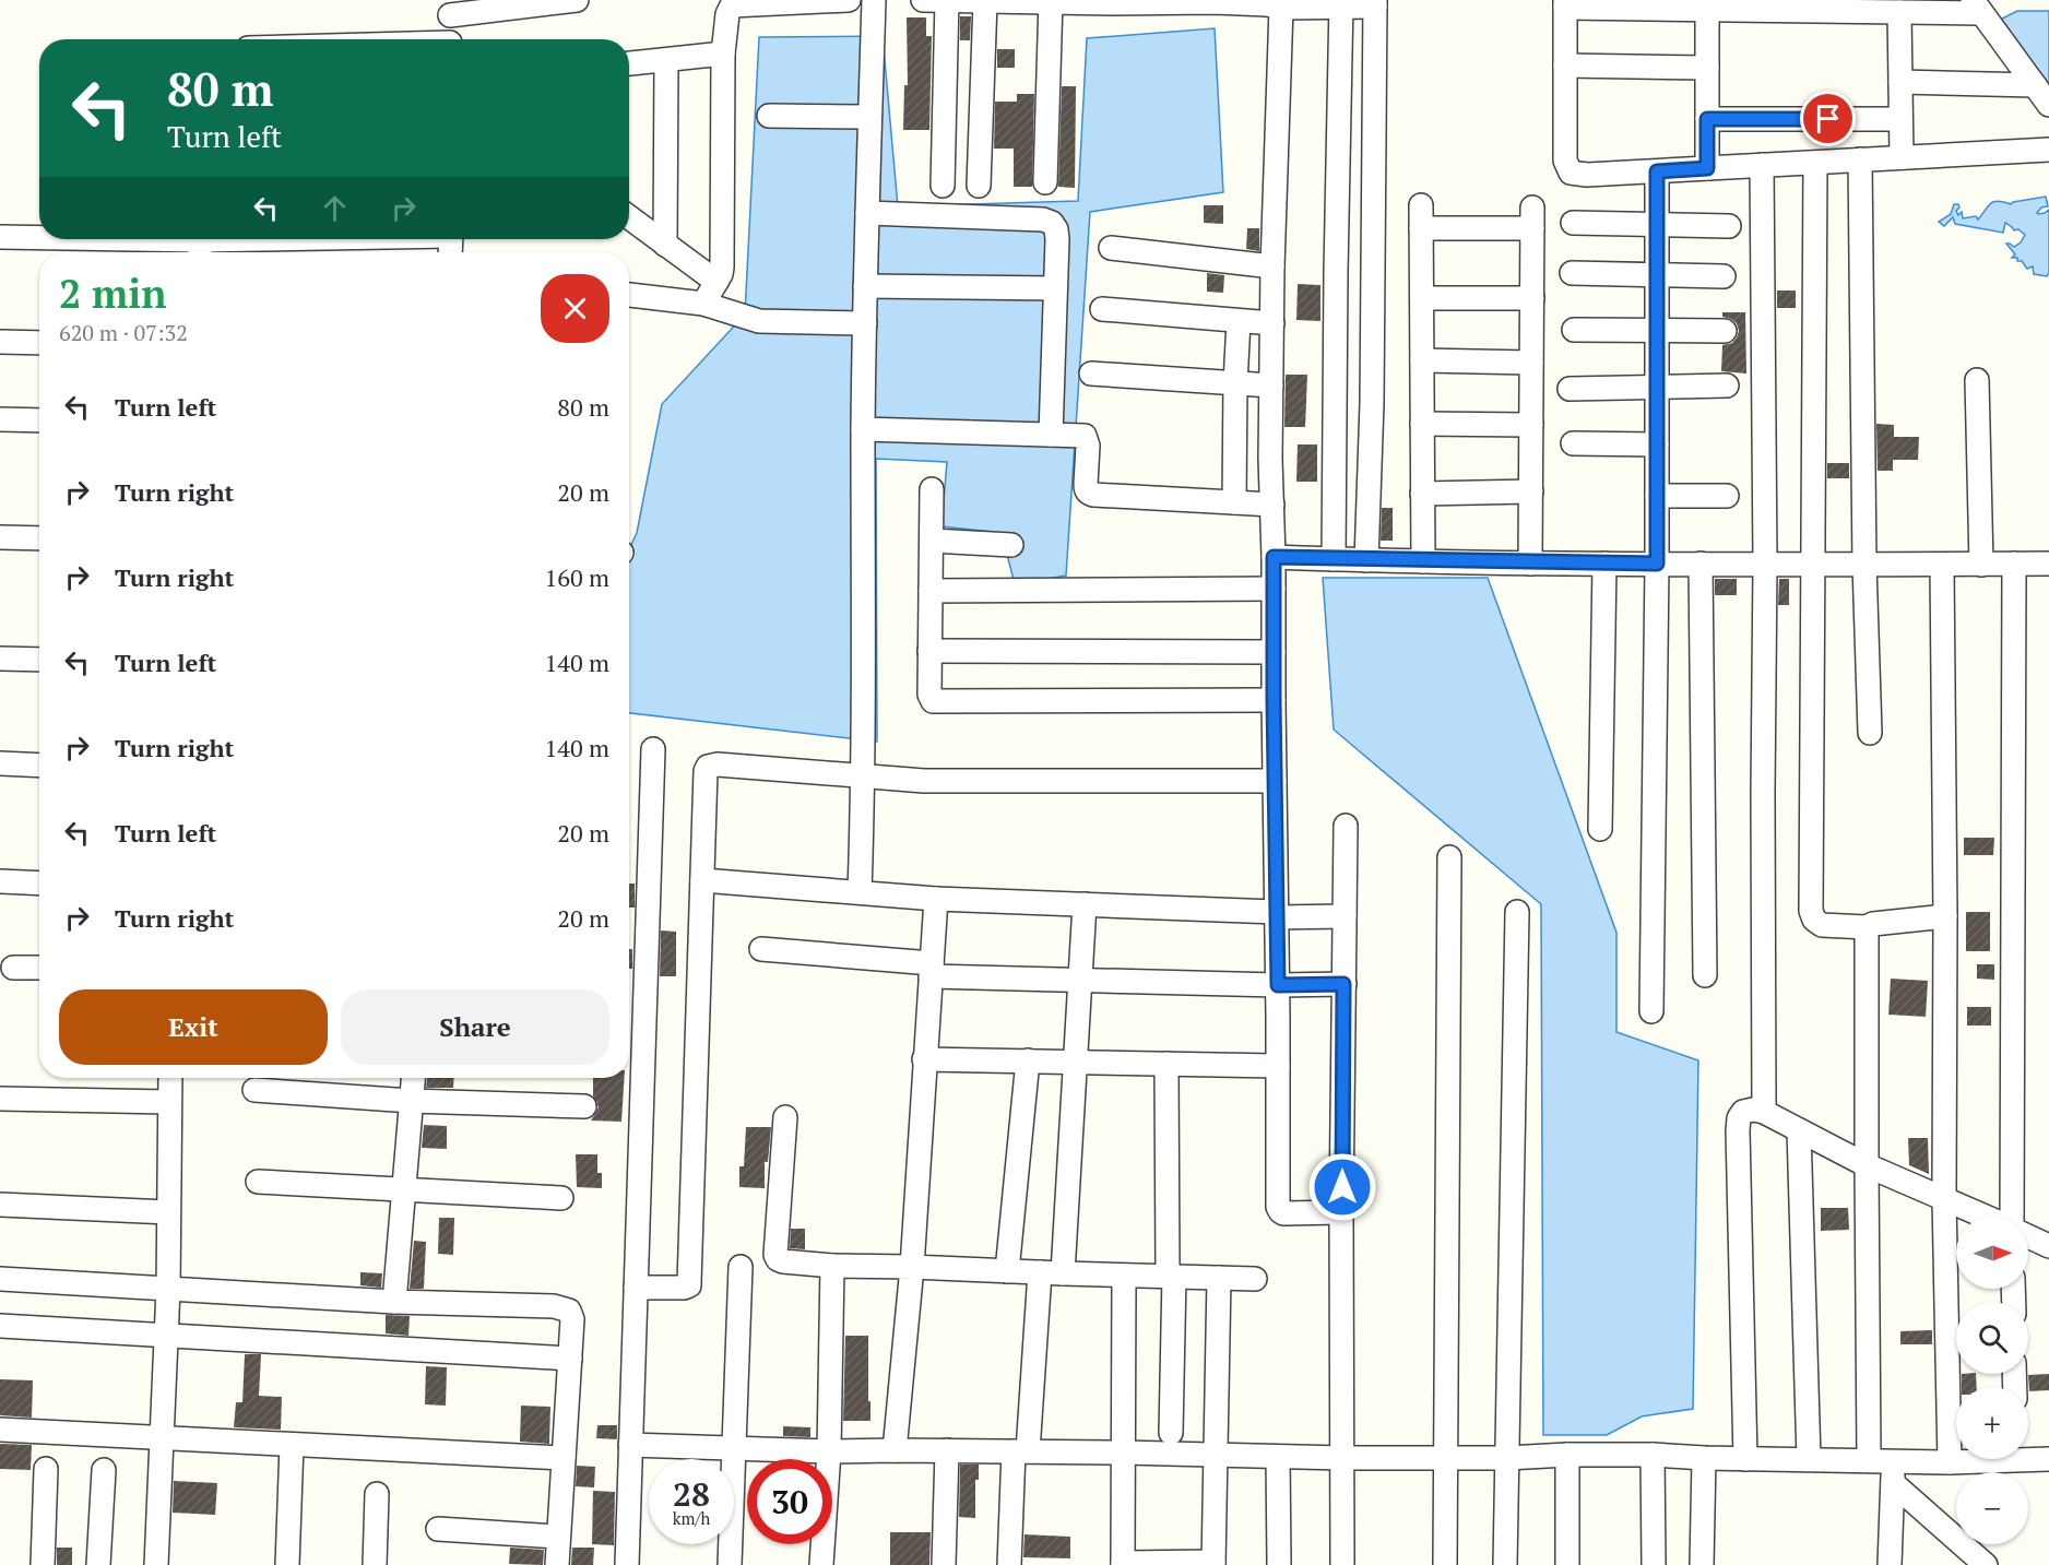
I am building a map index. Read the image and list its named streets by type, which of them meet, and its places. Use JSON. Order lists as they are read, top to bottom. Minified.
{"north":"right","page":{"turn":["80 m","Turn left"],"heading":["2 min","620 m · 07:32"],"list":[{"name":"Turn left","value":"80 m"},{"name":"Turn right","value":"20 m"},{"name":"Turn right","value":"160 m"},{"name":"Turn left","value":"140 m"},{"name":"Turn right","value":"140 m"},{"name":"Turn left","value":"20 m"},{"name":"Turn right","value":"20 m"}],"buttons":["Exit","Share"],"map_buttons":["+","−"],"speed":"28 km/h","limit":"30"}}
